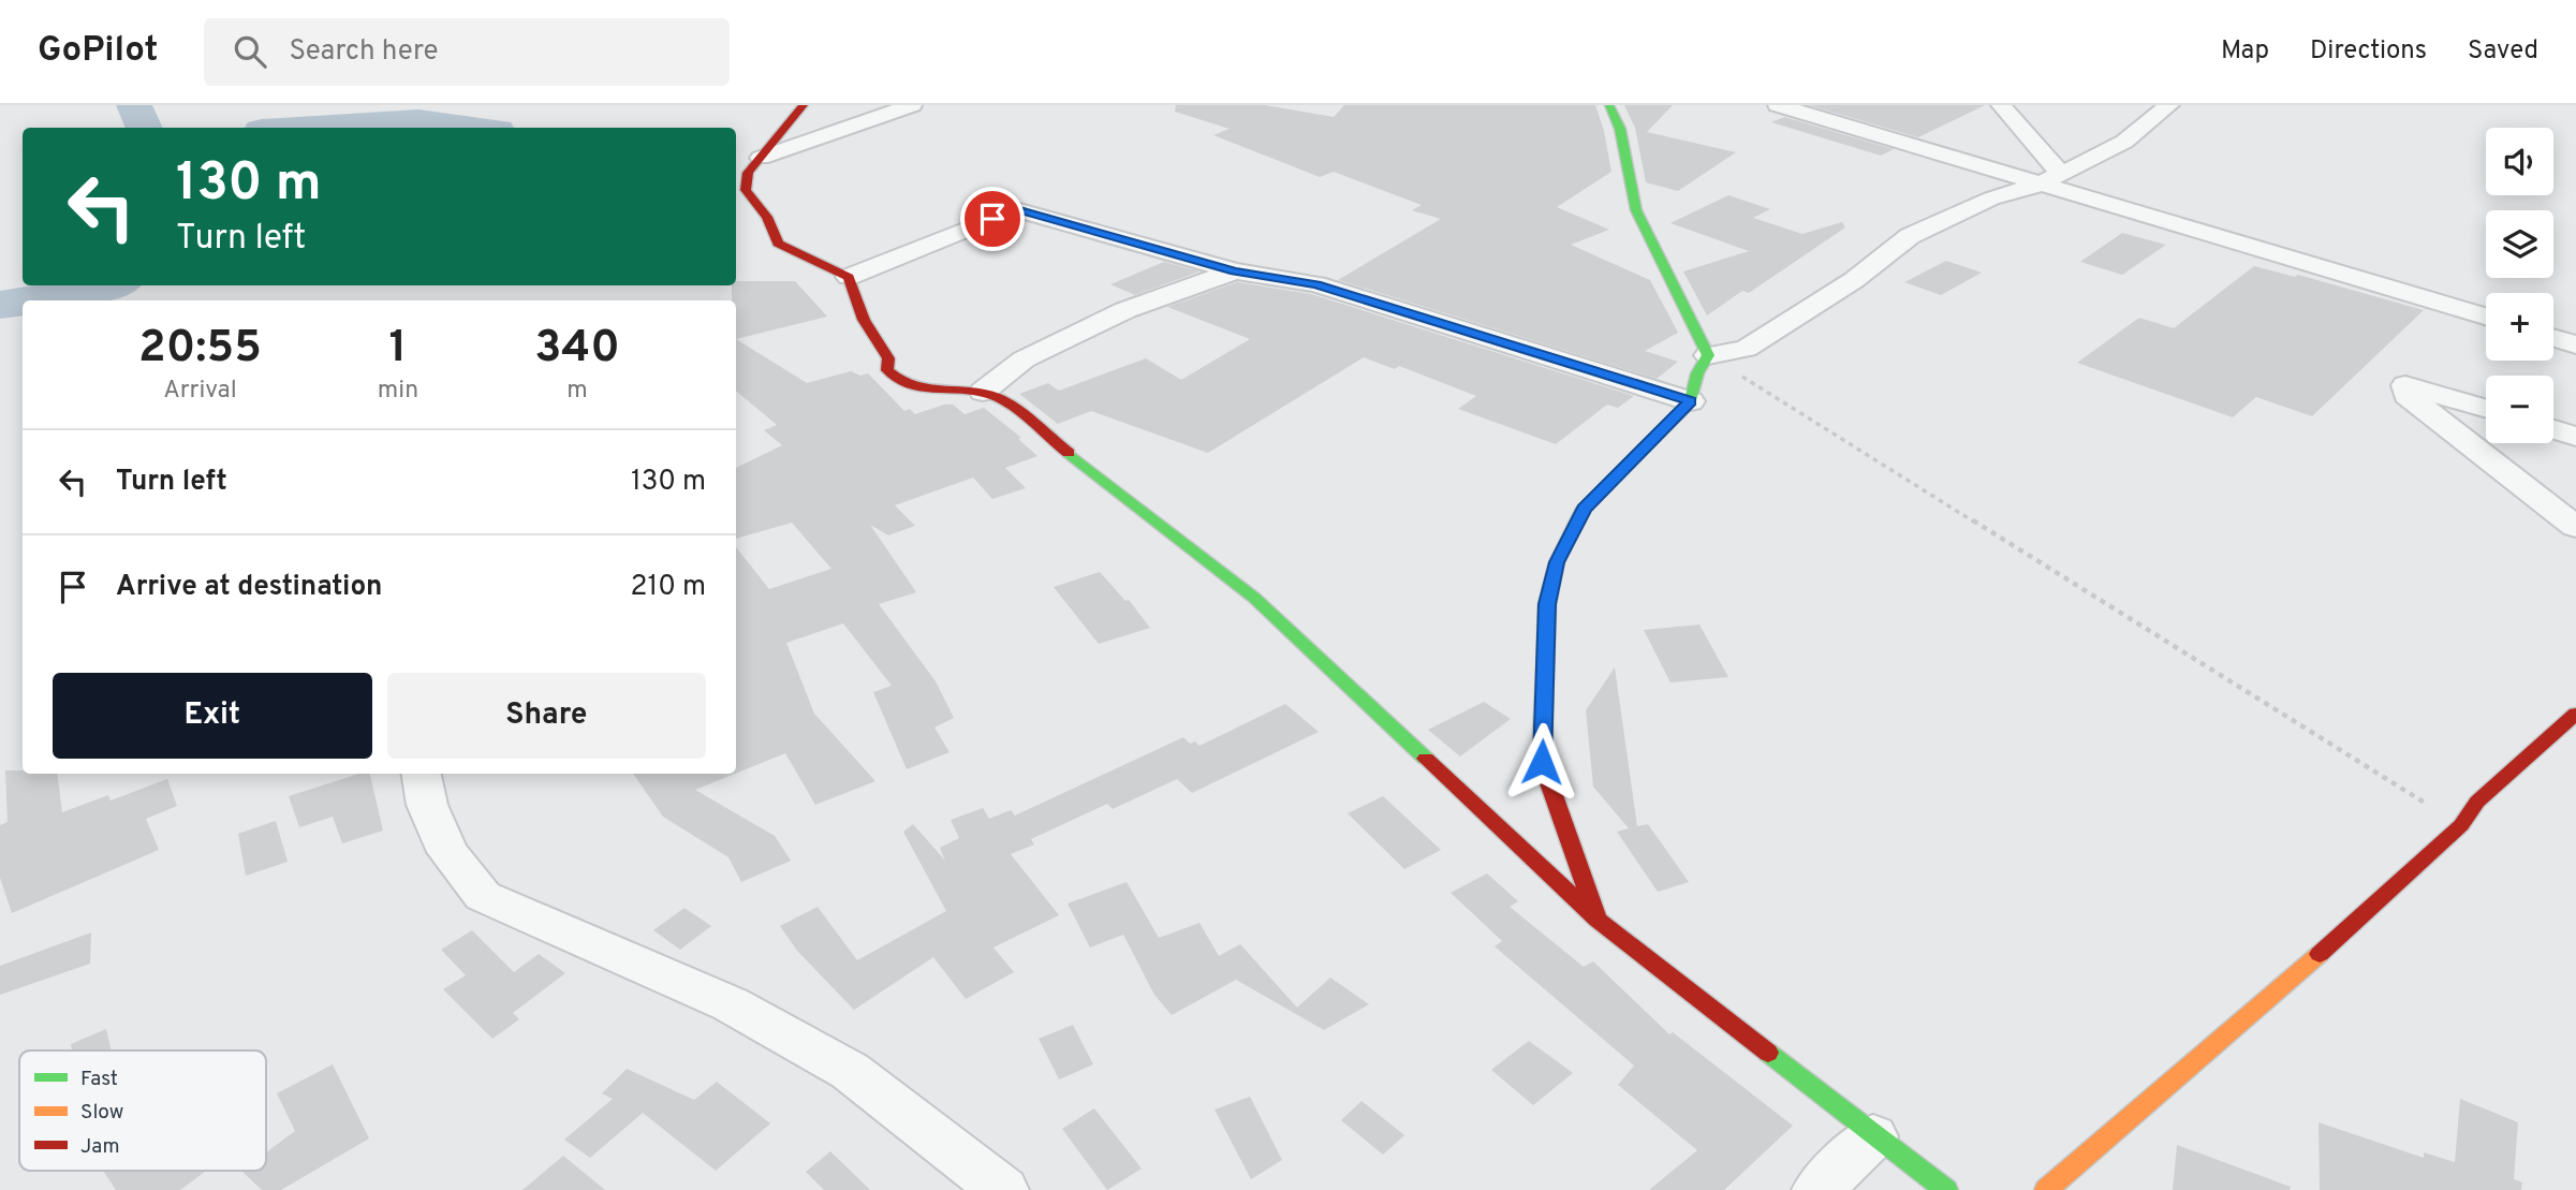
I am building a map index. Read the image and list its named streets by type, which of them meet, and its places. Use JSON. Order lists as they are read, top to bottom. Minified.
{"legend":["Fast","Slow","Jam"],"page":{"header":"GoPilot","search":"Search here","nav":["Map","Directions","Saved"],"map_buttons":["+","−"],"turn":["130 m","Turn left"],"eta":["20:55","Arrival","1","min","340","m"],"list":[{"name":"Turn left","value":"130 m"},{"name":"Arrive at destination","value":"210 m"}],"buttons":["Exit","Share"]}}
